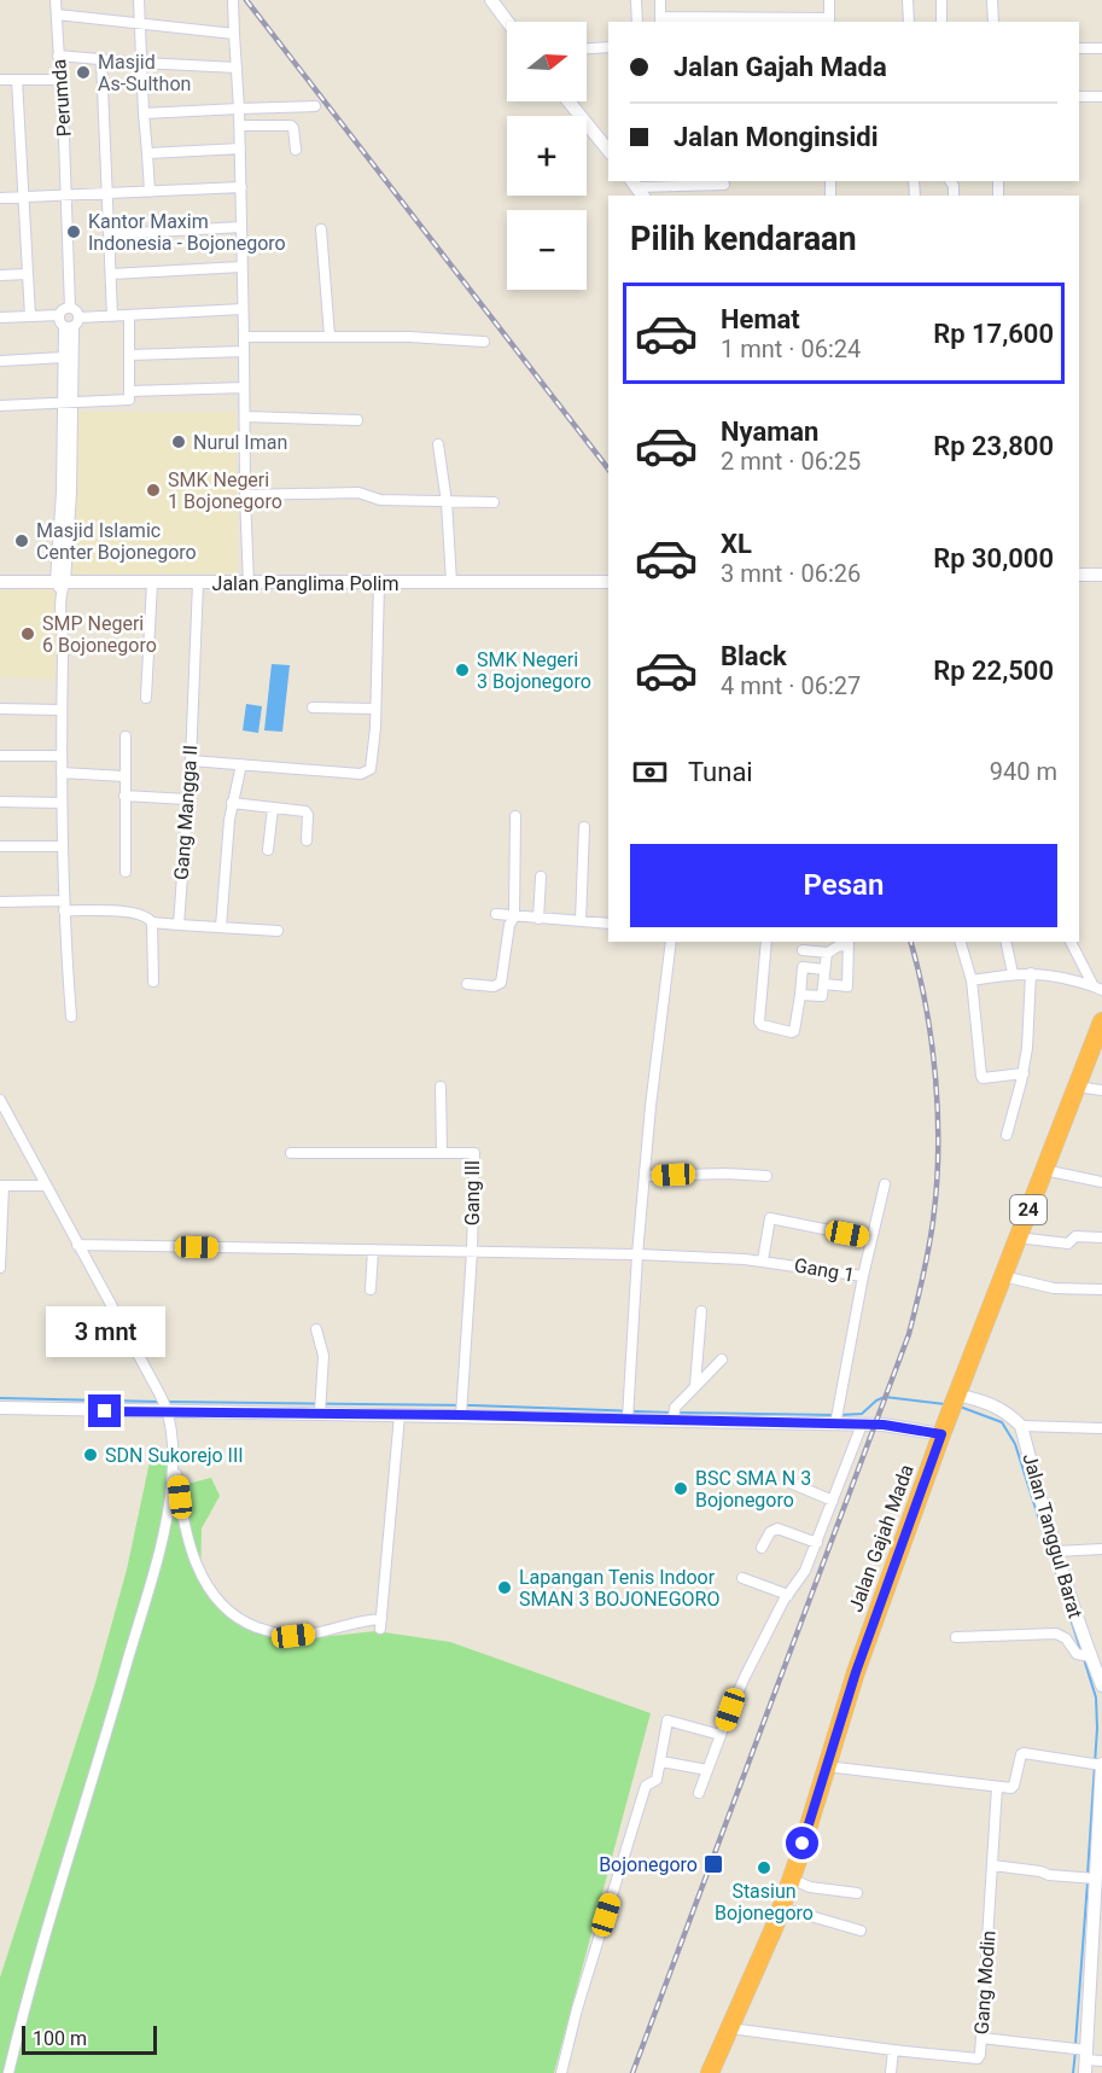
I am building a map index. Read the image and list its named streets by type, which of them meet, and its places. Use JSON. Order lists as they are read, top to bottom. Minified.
{"streets":{"highway":["24","Jalan Gajah Mada"],"main road":["Jalan Panglima Polim","Jalan Tanggul Barat"],"street":["Perumda","Gang Mangga II","Gang III","Gang 1","Gang Modin"]},"crossings":[["Jalan Panglima Polim","Gang Mangga II"],["Gang III","Gang 1"],["Jalan Gajah Mada","Gang Modin"]],"places":{"other":["Masjid As-Sulthon","Kantor Maxim Indonesia - Bojonegoro","Nurul Iman","SMK Negeri 1 Bojonegoro","Masjid Islamic Center Bojonegoro","SMP Negeri 6 Bojonegoro","SMK Negeri 3 Bojonegoro","SDN Sukorejo III","BSC SMA N 3 Bojonegoro","Lapangan Tenis Indoor SMAN 3 BOJONEGORO","Stasiun Bojonegoro"],"transit":["Bojonegoro"]},"scale_bar":"100 m","north":"right","page":{"map_buttons":["+","−"],"banner":["Jalan Gajah Mada","Jalan Monginsidi"],"heading":"Pilih kendaraan","list":[{"name":"Hemat","note":"1 mnt · 06:24","value":"Rp 17,600"},{"name":"Nyaman","note":"2 mnt · 06:25","value":"Rp 23,800"},{"name":"XL","note":"3 mnt · 06:26","value":"Rp 30,000"},{"name":"Black","note":"4 mnt · 06:27","value":"Rp 22,500"}],"pay":["Tunai","940 m"],"buttons":"Pesan","bubble":"3 mnt","scale":"100 m"}}
